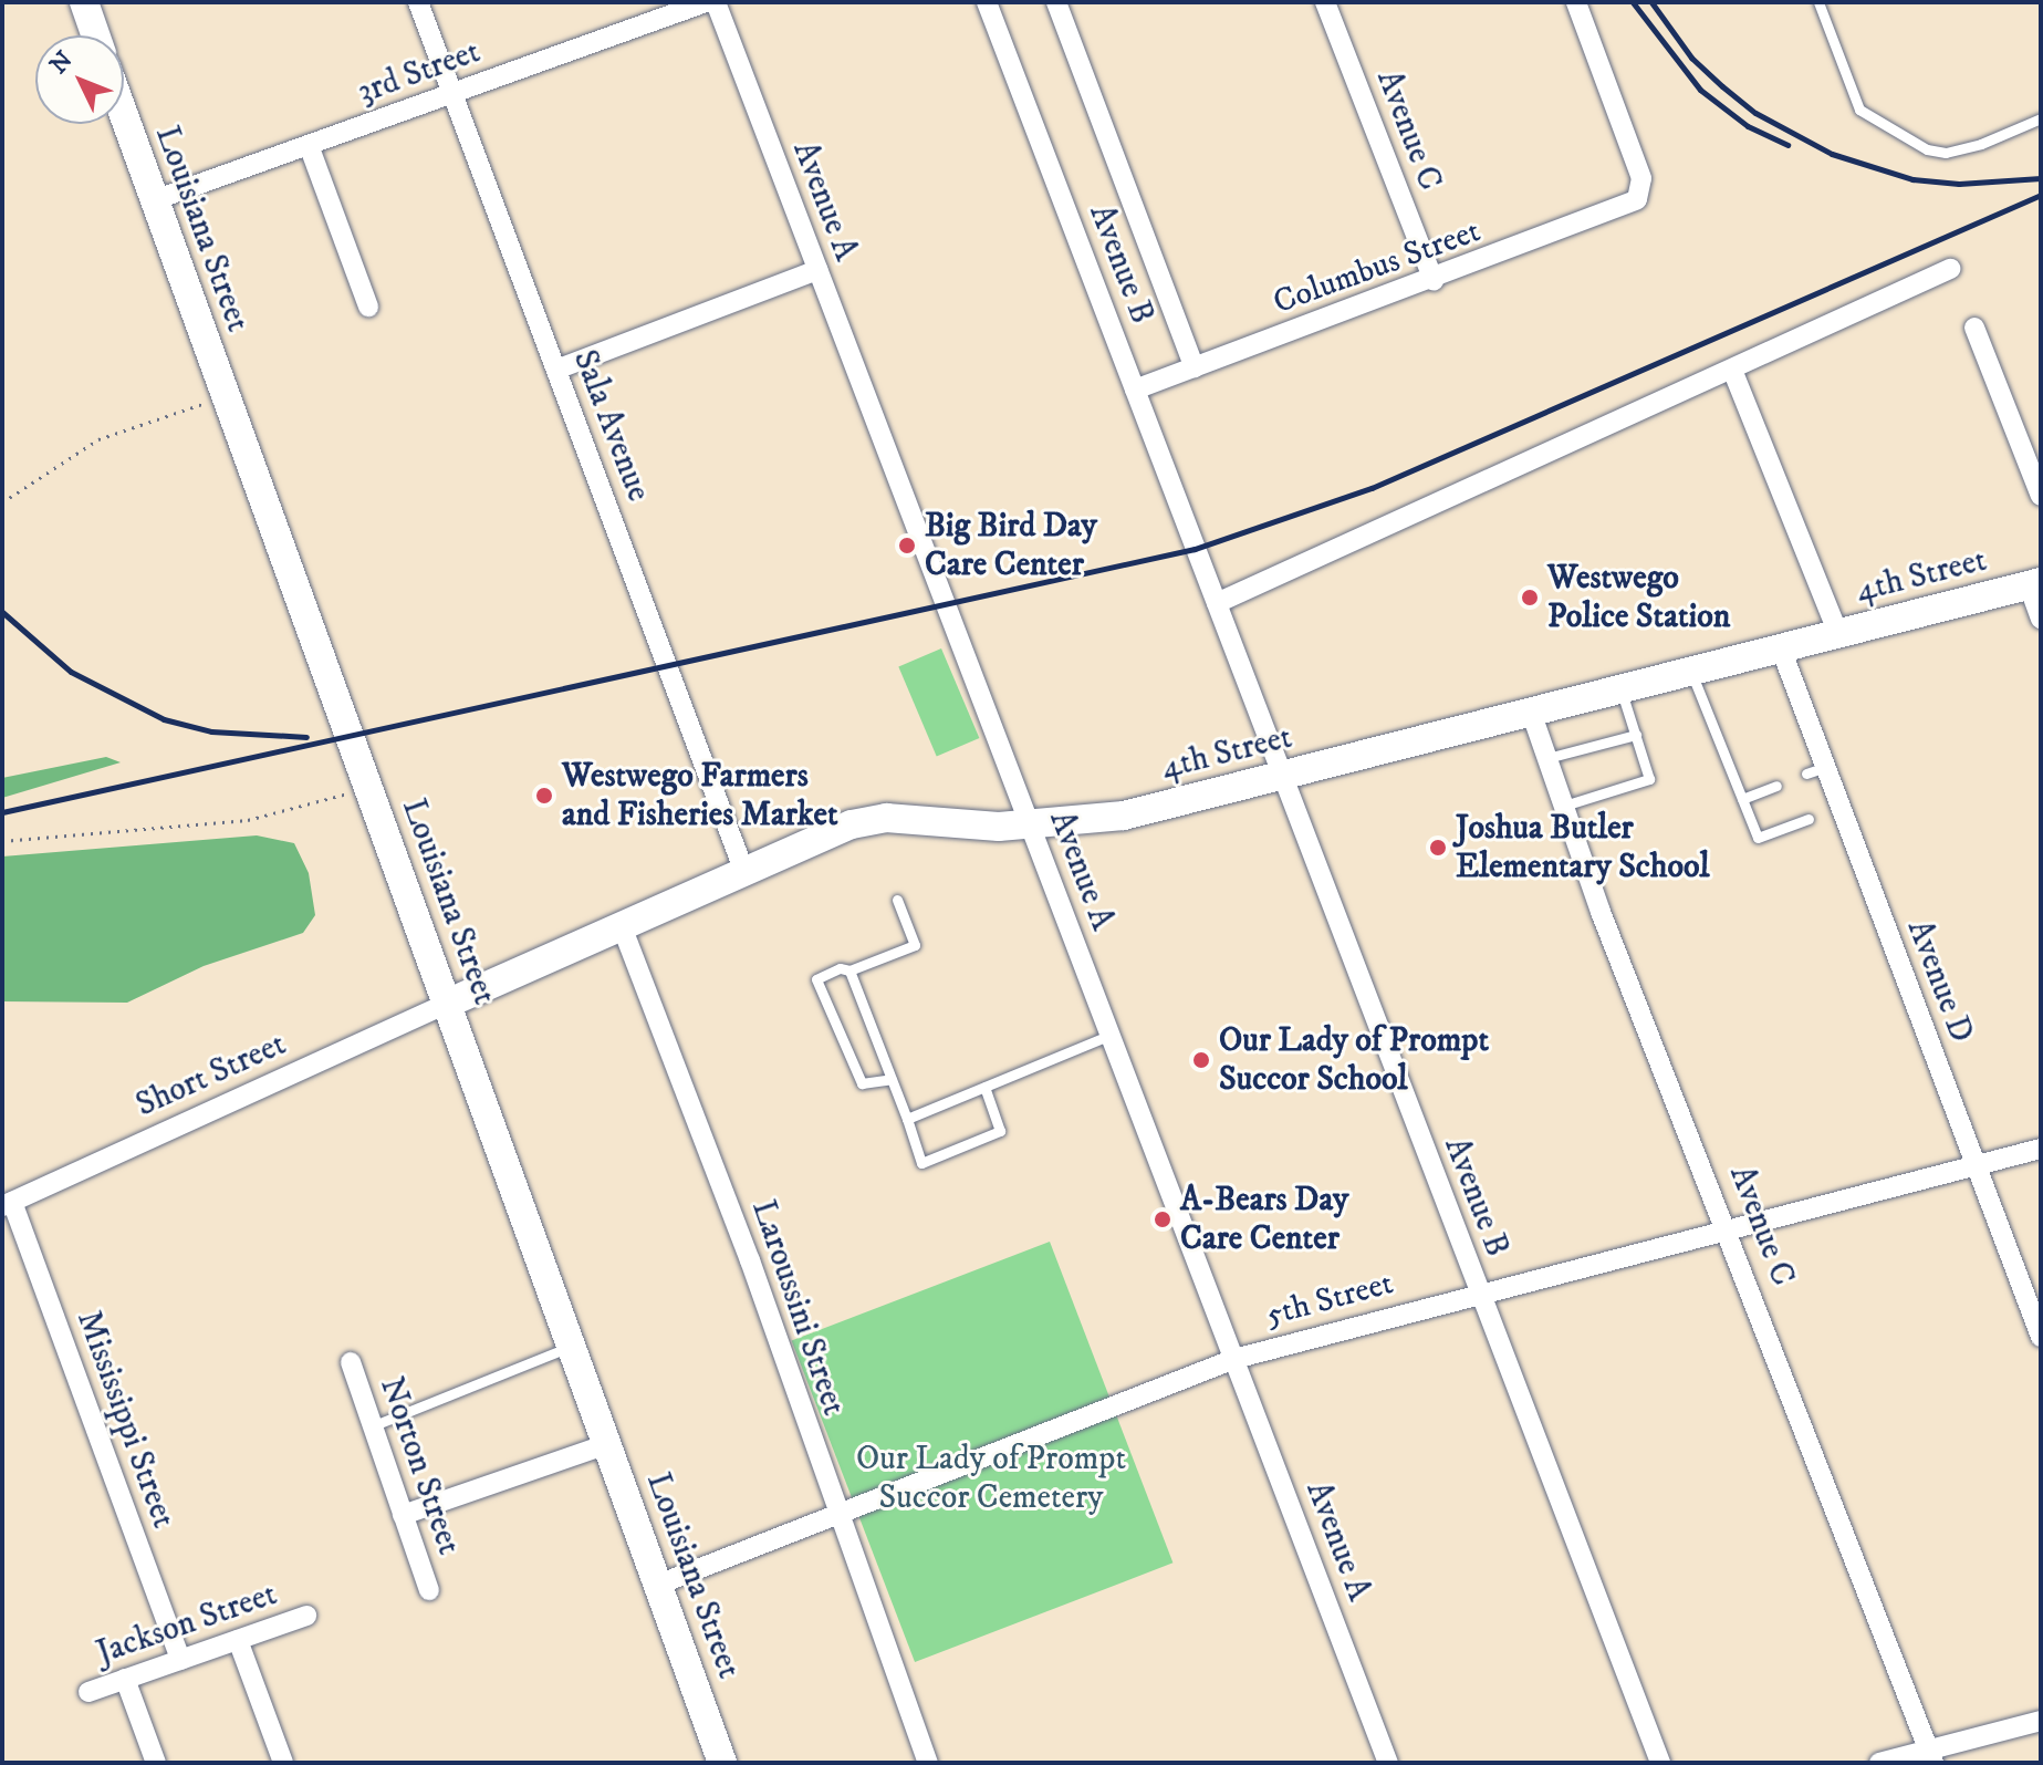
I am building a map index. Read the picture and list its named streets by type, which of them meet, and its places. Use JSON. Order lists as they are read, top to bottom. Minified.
{"streets":{"main road":["Louisiana Street","4th Street"],"street":["3rd Street","Avenue C","Avenue A","Avenue B","Columbus Street","Sala Avenue","Avenue D","Short Street","5th Street","Laroussini Street","Mississippi Street","Norton Street","Jackson Street"]},"crossings":[["3rd Street","Louisiana Street"],["3rd Street","Sala Avenue"],["Avenue C","Columbus Street"],["Avenue C","4th Street"],["Avenue C","5th Street"],["Avenue A","4th Street"],["Avenue A","5th Street"],["Louisiana Street","4th Street"],["Louisiana Street","Short Street"],["Louisiana Street","5th Street"],["Avenue B","Columbus Street"],["Avenue B","4th Street"],["Avenue B","5th Street"],["Sala Avenue","4th Street"],["4th Street","Avenue D"],["4th Street","Short Street"],["4th Street","Laroussini Street"],["Avenue D","5th Street"],["Short Street","Mississippi Street"],["5th Street","Laroussini Street"],["Mississippi Street","Jackson Street"]],"parks":["Our Lady of Prompt Succor Cemetery"],"places":["Big Bird Day Care Center","Westwego Police Station","Westwego Farmers and Fisheries Market","Joshua Butler Elementary School","Our Lady of Prompt Succor School","A-Bears Day Care Center"],"north":"top left"}
